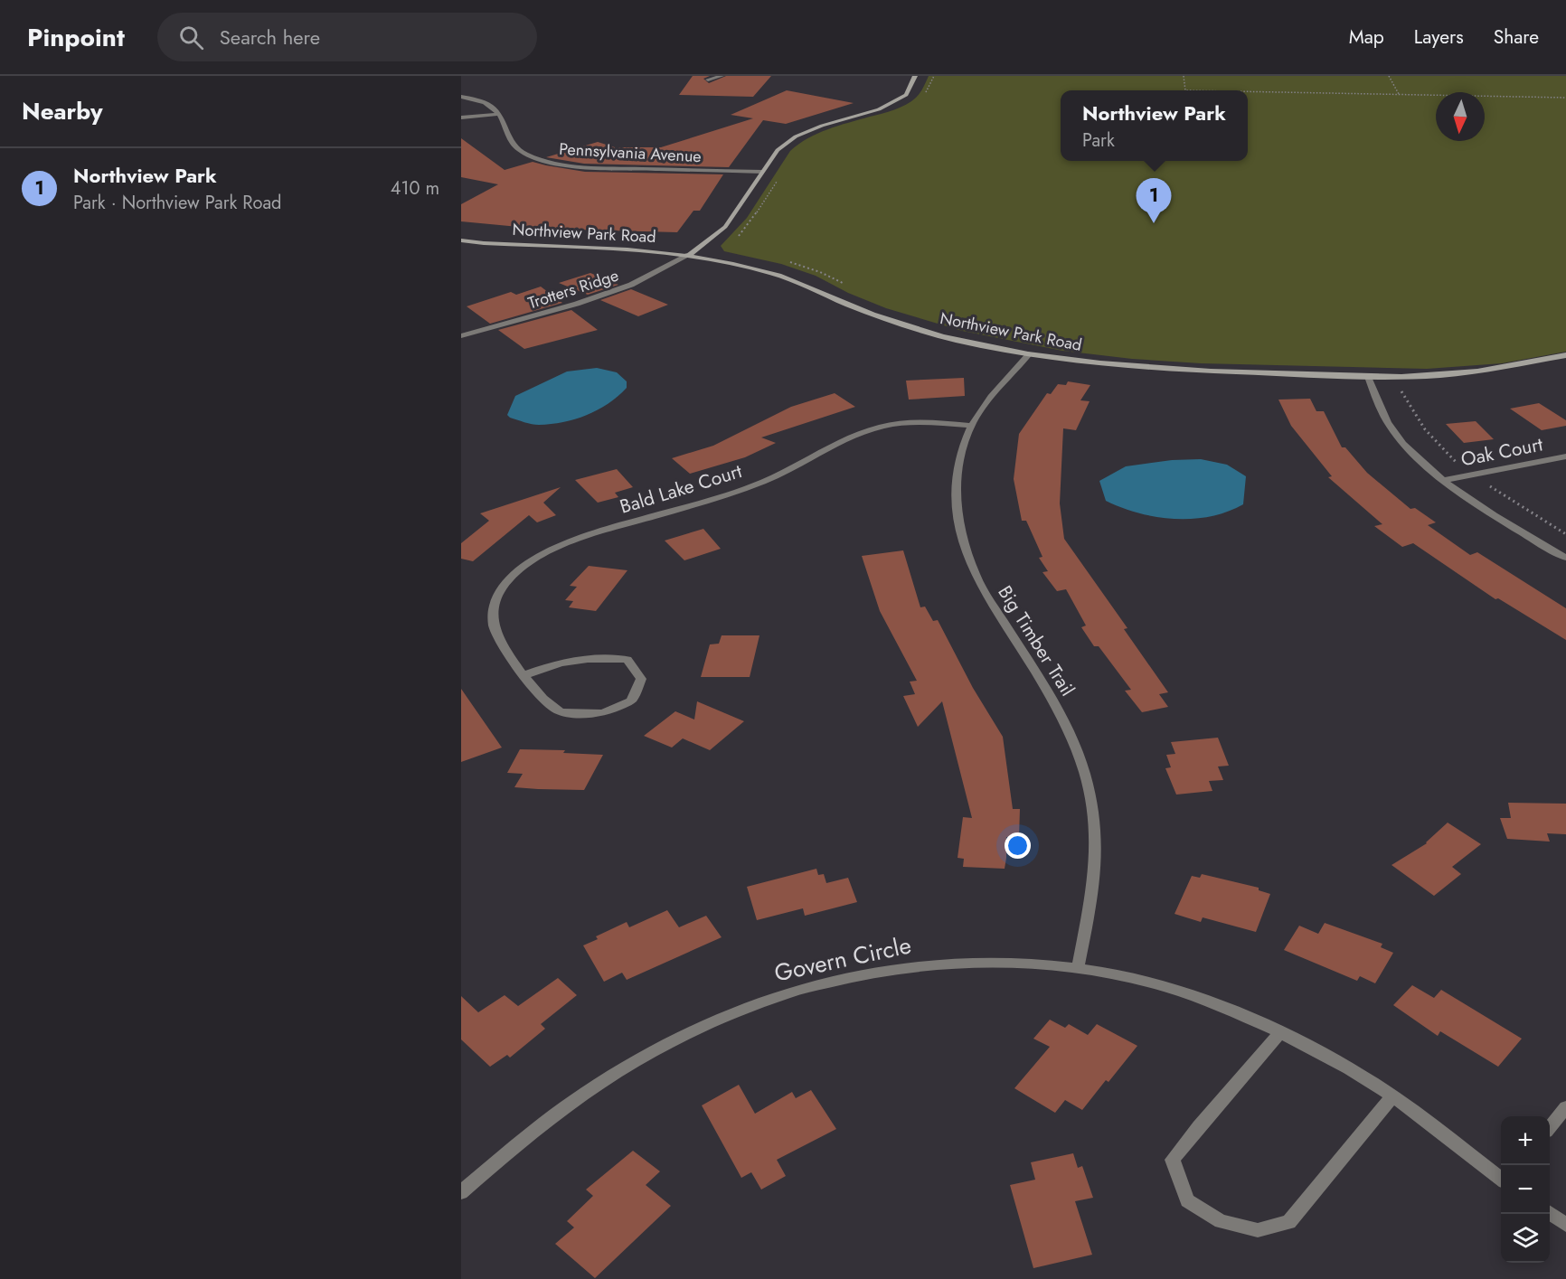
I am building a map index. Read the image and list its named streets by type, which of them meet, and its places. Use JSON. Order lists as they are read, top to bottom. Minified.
{"streets":{"street":["Pennsylvania Avenue","Northview Park Road","Trotters Ridge","Oak Court","Bald Lake Court","Big Timber Trail","Govern Circle"]},"crossings":[["Northview Park Road","Trotters Ridge"],["Northview Park Road","Big Timber Trail"],["Bald Lake Court","Big Timber Trail"],["Big Timber Trail","Govern Circle"]],"north":"bottom","page":{"header":"Pinpoint","search":"Search here","nav":["Map","Layers","Share"],"heading":"Nearby","popup":["Northview Park","Park"],"list":[{"mark":"1","name":"Northview Park","note":"Park · Northview Park Road","value":"410 m"}],"pins":"1","map_buttons":["+","−"]}}
